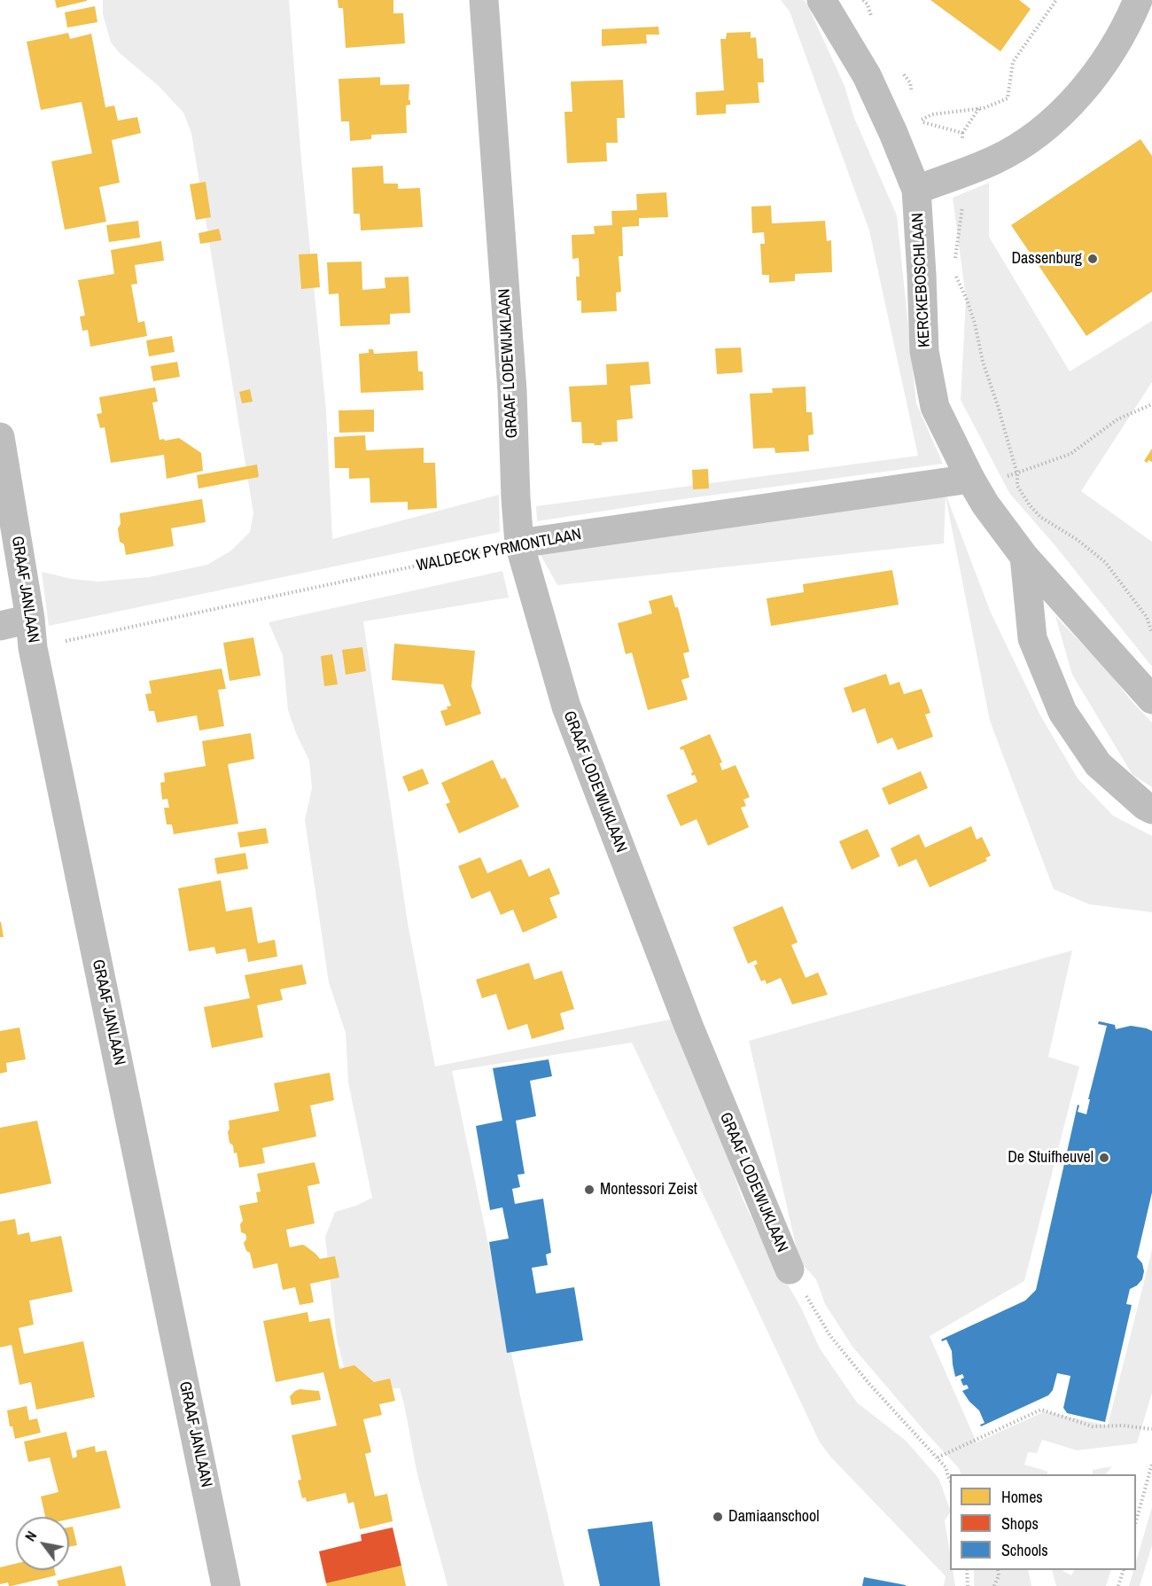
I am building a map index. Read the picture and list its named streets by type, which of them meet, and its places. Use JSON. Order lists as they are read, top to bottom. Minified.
{"streets":{"street":["KERCKEBOSCHLAAN","GRAAF LODEWIJKLAAN","WALDECK PYRMONTLAAN","GRAAF JANLAAN"]},"crossings":[["KERCKEBOSCHLAAN","WALDECK PYRMONTLAAN"],["GRAAF LODEWIJKLAAN","WALDECK PYRMONTLAAN"],["WALDECK PYRMONTLAAN","GRAAF JANLAAN"]],"places":["Dassenburg","De Stuifheuvel","Montessori Zeist","Damiaanschool"],"legend":["Homes","Shops","Schools"],"north":"top left"}
